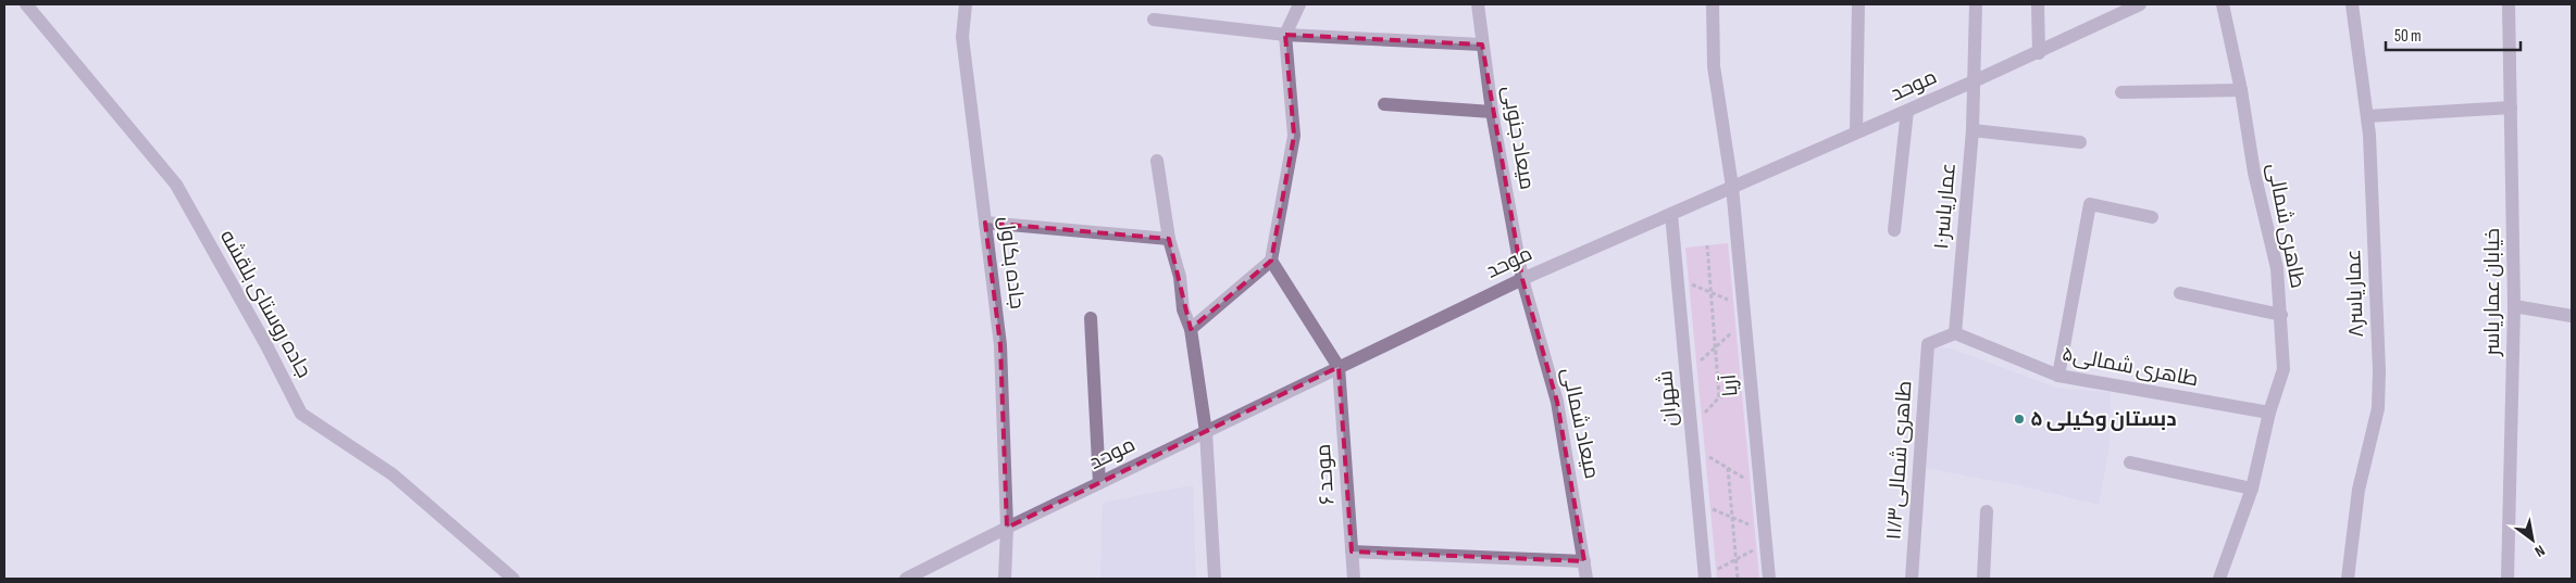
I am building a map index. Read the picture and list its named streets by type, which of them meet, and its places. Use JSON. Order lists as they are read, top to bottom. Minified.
{"streets":{"street":["موحد","میعاد جنوبی","عمار یاسر۱۰","طاهری شمالی","جاده بکاول","خیابان عمار یاسر","عمار یاسر۸","جاده روستای بلقشه","طاهری شمالی۵","آریا","شهران","میعاد شمالی","طاهری شمالی۱۱/۳","موحد ۶"]},"crossings":[["موحد","میعاد جنوبی"],["موحد","عمار یاسر۱۰"],["موحد","جاده بکاول"],["موحد","آریا"],["موحد","شهران"],["موحد","میعاد شمالی"],["موحد","موحد ۶"],["میعاد جنوبی","میعاد شمالی"],["عمار یاسر۱۰","طاهری شمالی۵"],["عمار یاسر۱۰","طاهری شمالی۱۱/۳"],["طاهری شمالی","طاهری شمالی۵"],["طاهری شمالی۵","طاهری شمالی۱۱/۳"]],"places":["دبستان وکیلی ۵"],"scale_bar":"50 m","north":"bottom right"}
